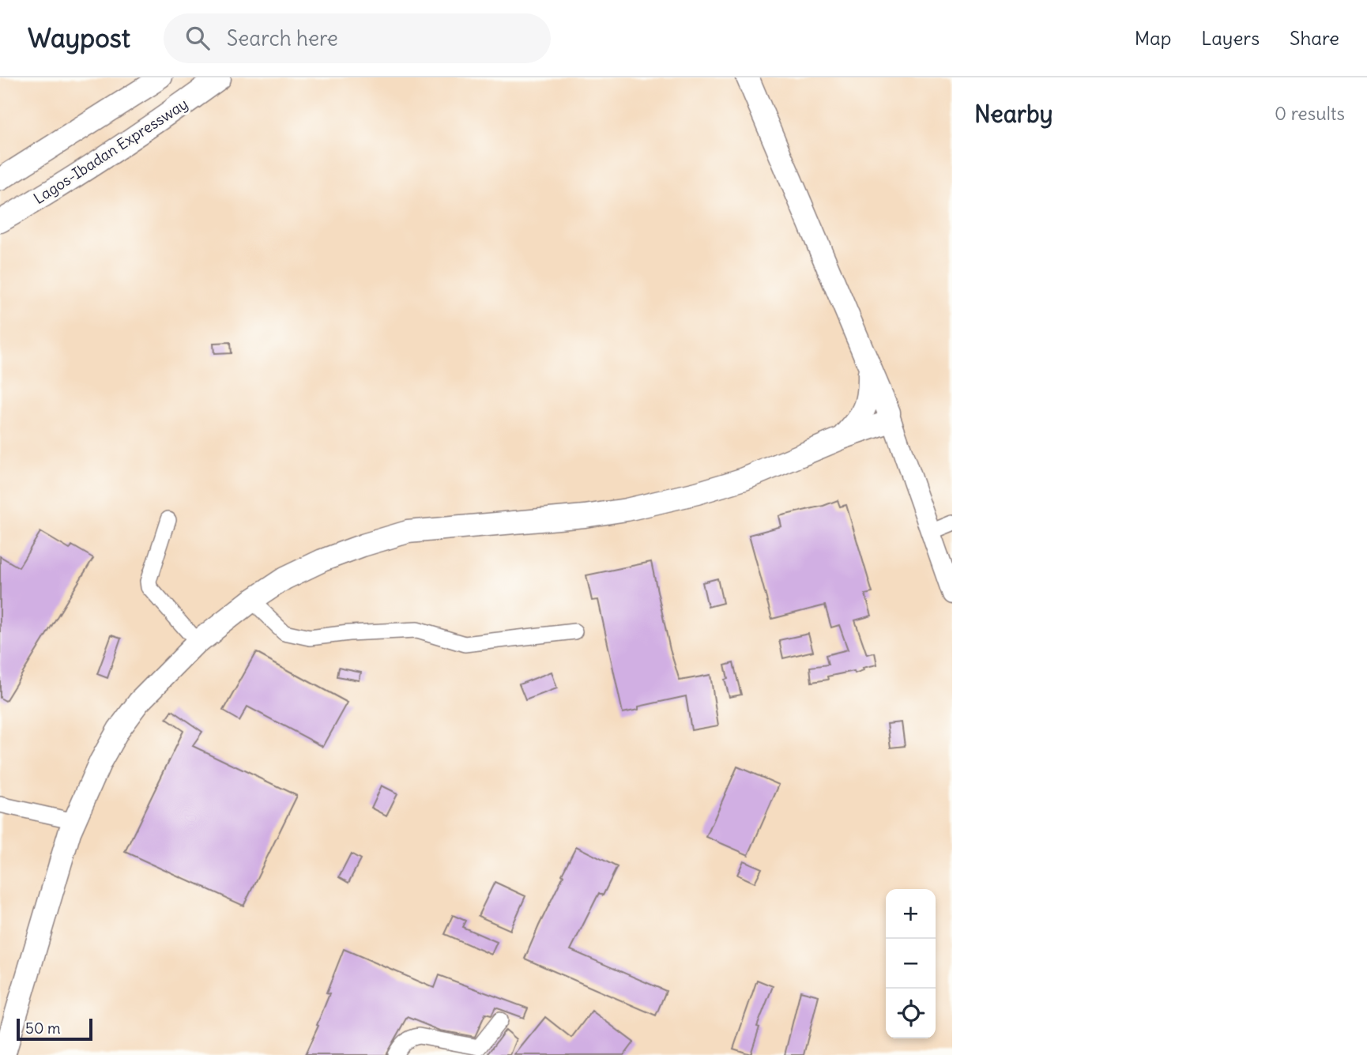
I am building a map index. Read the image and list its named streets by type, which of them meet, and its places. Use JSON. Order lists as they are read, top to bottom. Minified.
{"streets":{"highway":["Lagos-Ibadan Expressway"]},"scale_bar":"50 m","page":{"header":"Waypost","search":"Search here","nav":["Map","Layers","Share"],"heading":["Nearby","0 results"],"map_buttons":["+","−"],"scale":"50 m"}}
